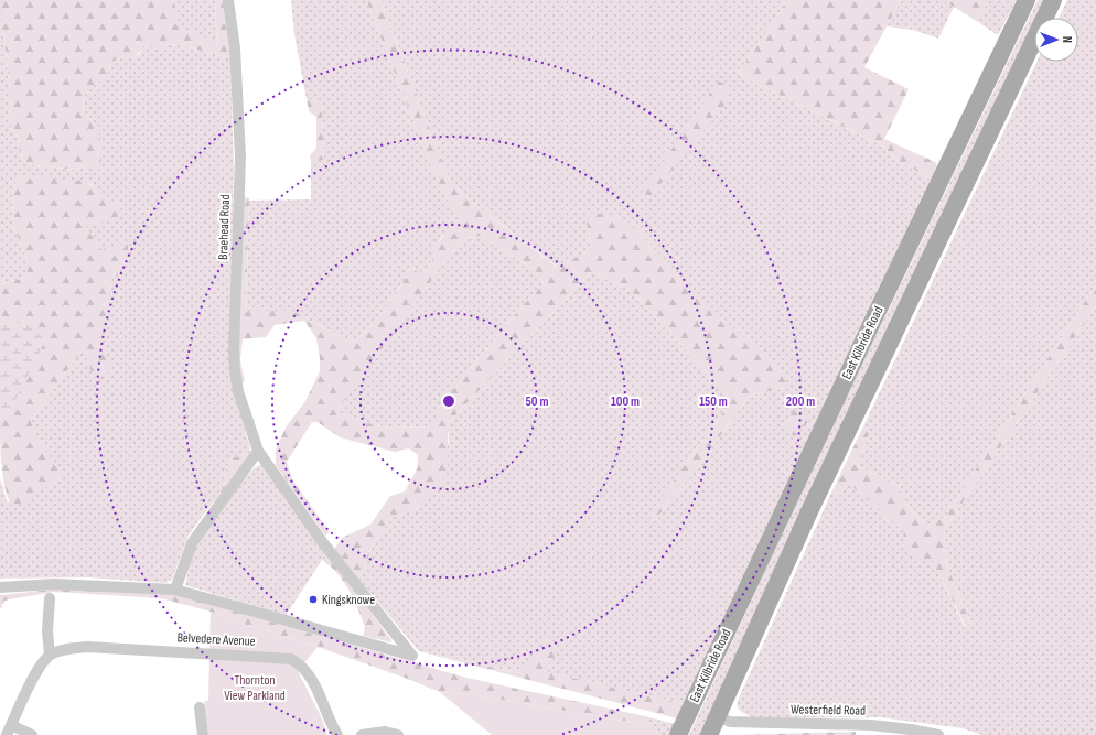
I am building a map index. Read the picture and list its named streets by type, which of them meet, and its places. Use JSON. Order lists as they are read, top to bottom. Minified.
{"streets":{"main road":["East Kilbride Road"],"street":["Braehead Road","Belvedere Avenue","Westerfield Road"]},"crossings":[["East Kilbride Road","Westerfield Road"]],"parks":["Thornton View Parkland"],"places":["Kingsknowe"],"north":"right","rings":["50 m","100 m","150 m","200 m"]}
